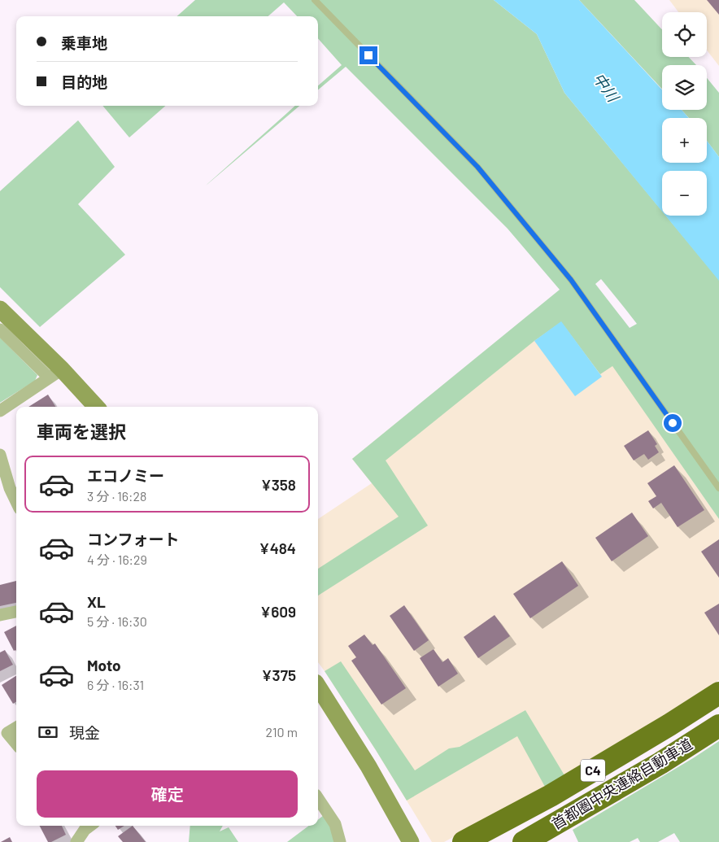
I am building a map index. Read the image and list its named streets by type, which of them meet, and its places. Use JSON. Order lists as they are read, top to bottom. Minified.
{"streets":{"highway":["C4","首都圏中央連絡自動車道"]},"water":["中川"],"page":{"map_buttons":["+","−"],"banner":["乗車地","目的地"],"heading":"車両を選択","list":[{"name":"エコノミー","note":"3 分 · 16:28","value":"¥358"},{"name":"コンフォート","note":"4 分 · 16:29","value":"¥484"},{"name":"XL","note":"5 分 · 16:30","value":"¥609"},{"name":"Moto","note":"6 分 · 16:31","value":"¥375"}],"pay":["現金","210 m"],"buttons":"確定"}}
